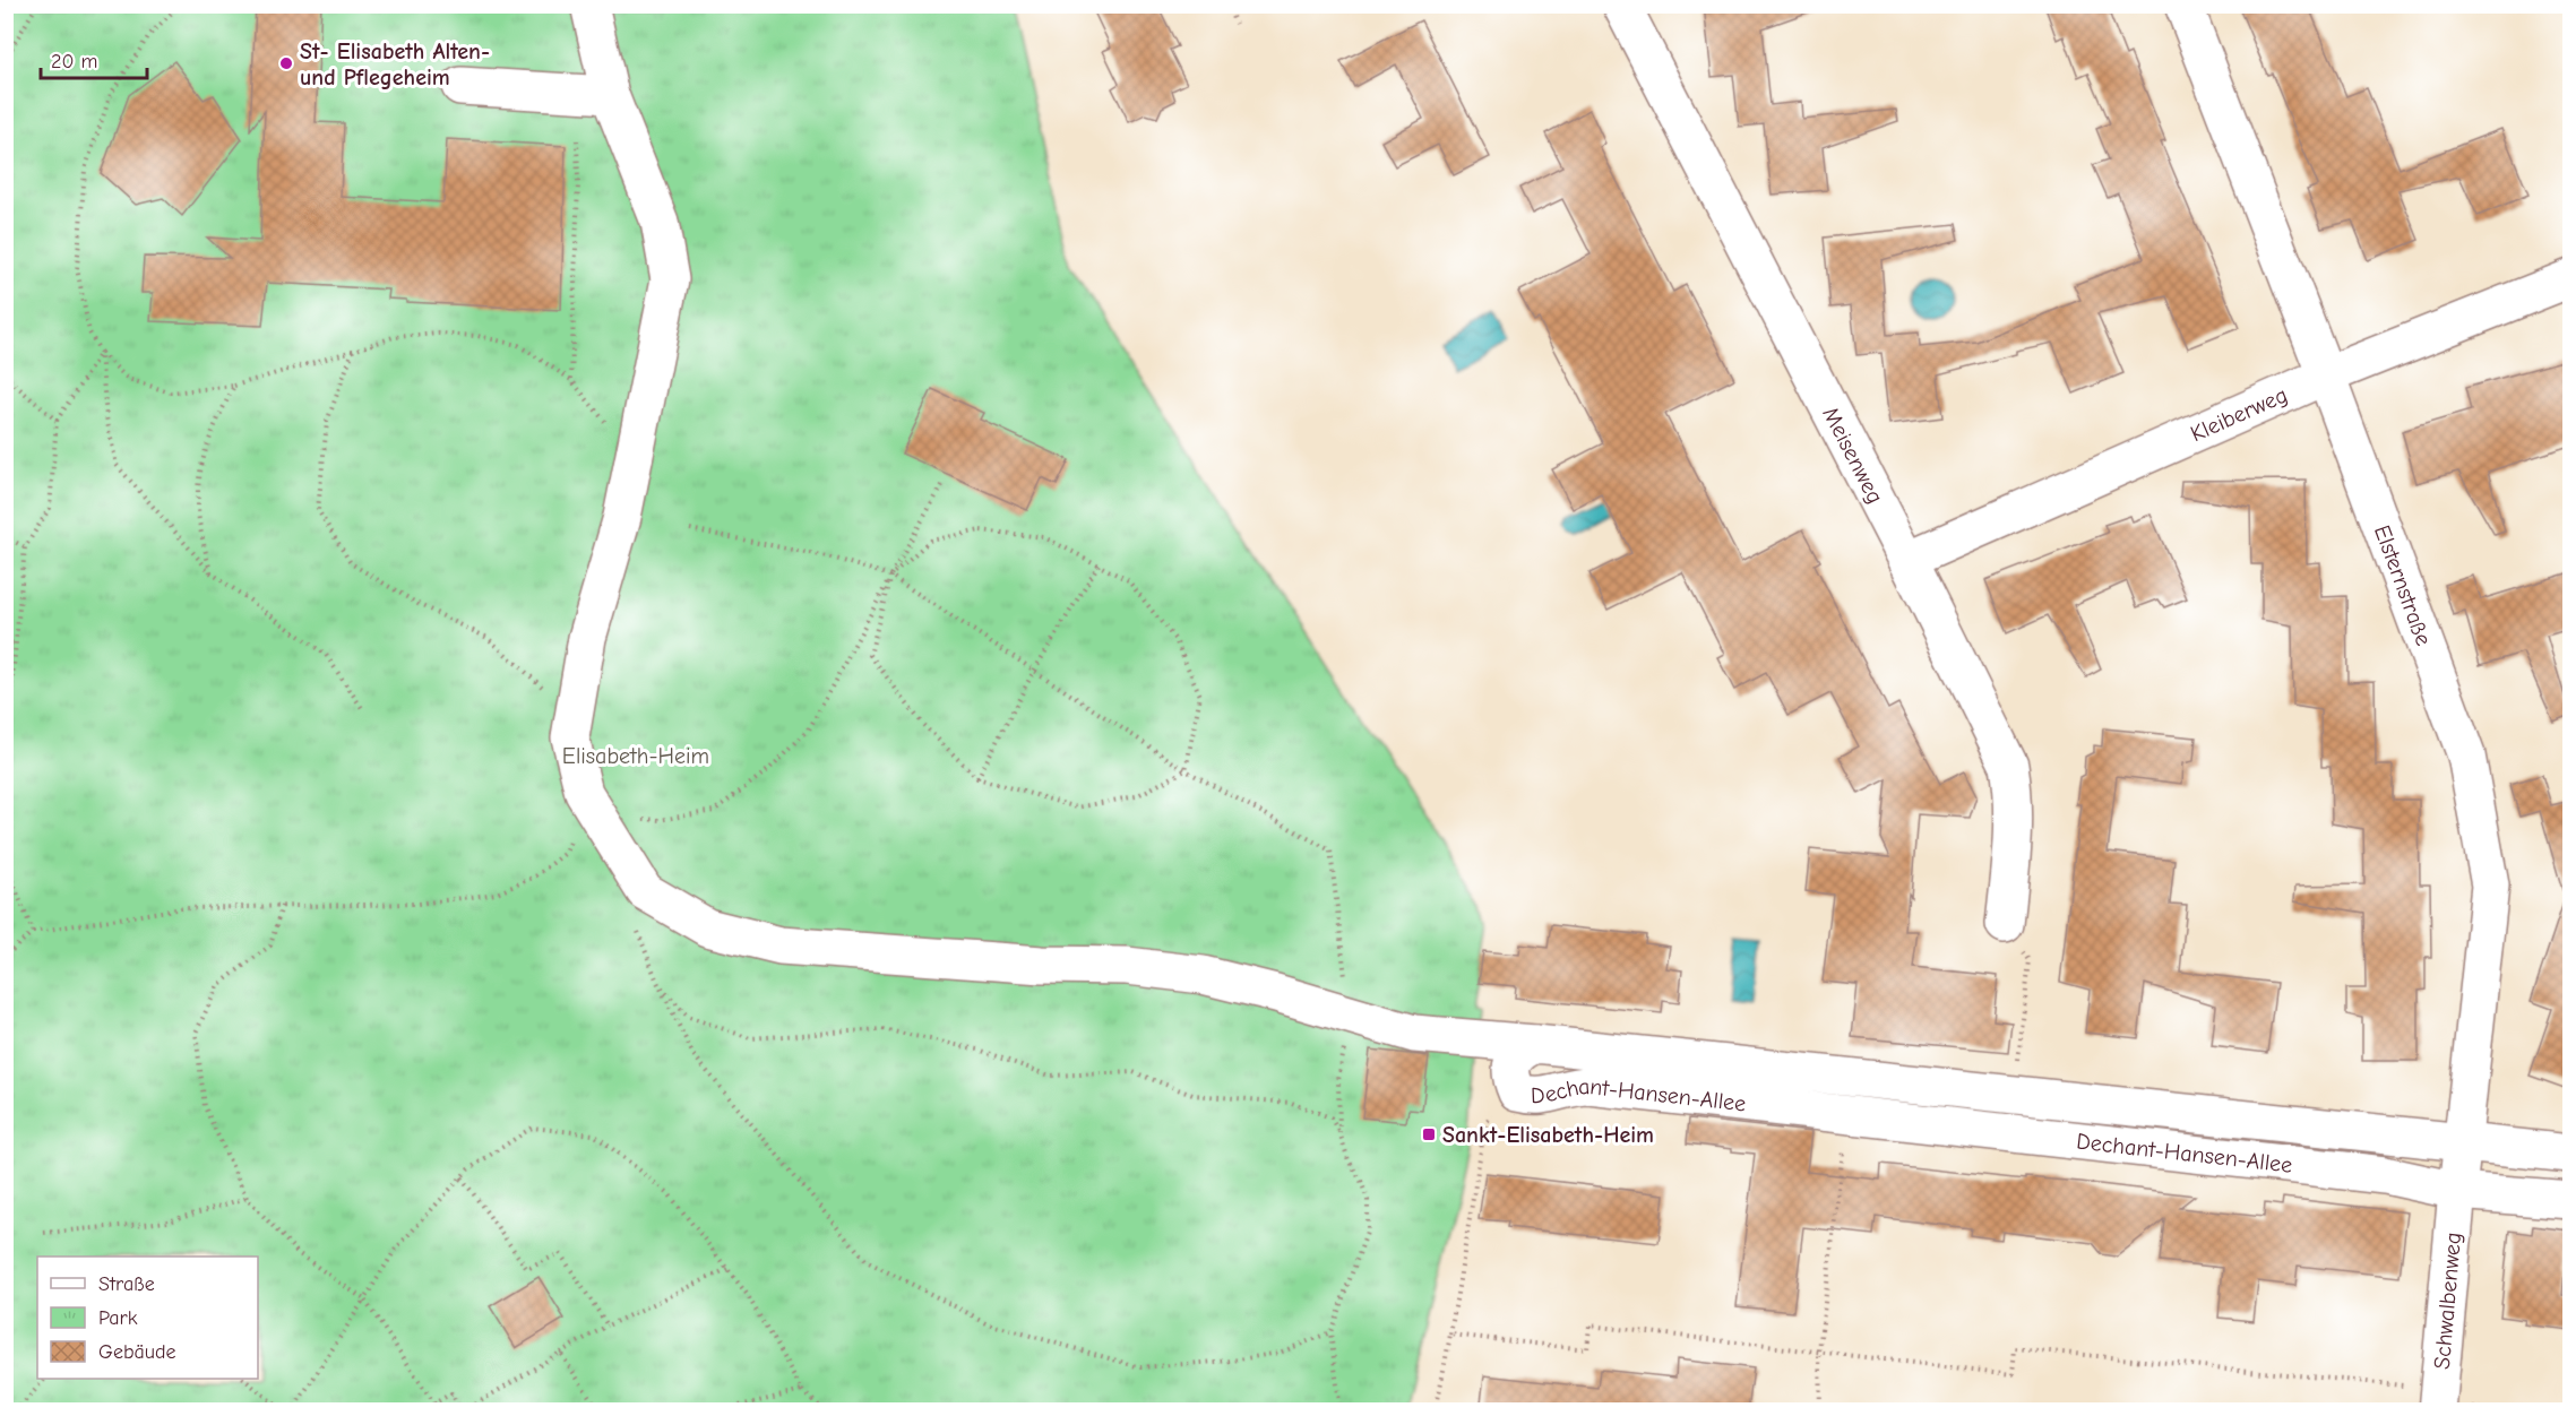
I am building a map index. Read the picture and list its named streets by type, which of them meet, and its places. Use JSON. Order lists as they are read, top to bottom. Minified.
{"streets":{"street":["Kleiberweg","Meisenweg","Elsternstraße","Dechant-Hansen-Allee","Schwalbenweg"]},"crossings":[["Kleiberweg","Meisenweg"],["Kleiberweg","Elsternstraße"],["Elsternstraße","Dechant-Hansen-Allee"],["Elsternstraße","Schwalbenweg"],["Dechant-Hansen-Allee","Schwalbenweg"]],"parks":["Elisabeth-Heim"],"places":{"other":["St- Elisabeth Alten- und Pflegeheim"],"transit":["Sankt-Elisabeth-Heim"]},"legend":["Straße","Park","Gebäude"],"scale_bar":"20 m"}
